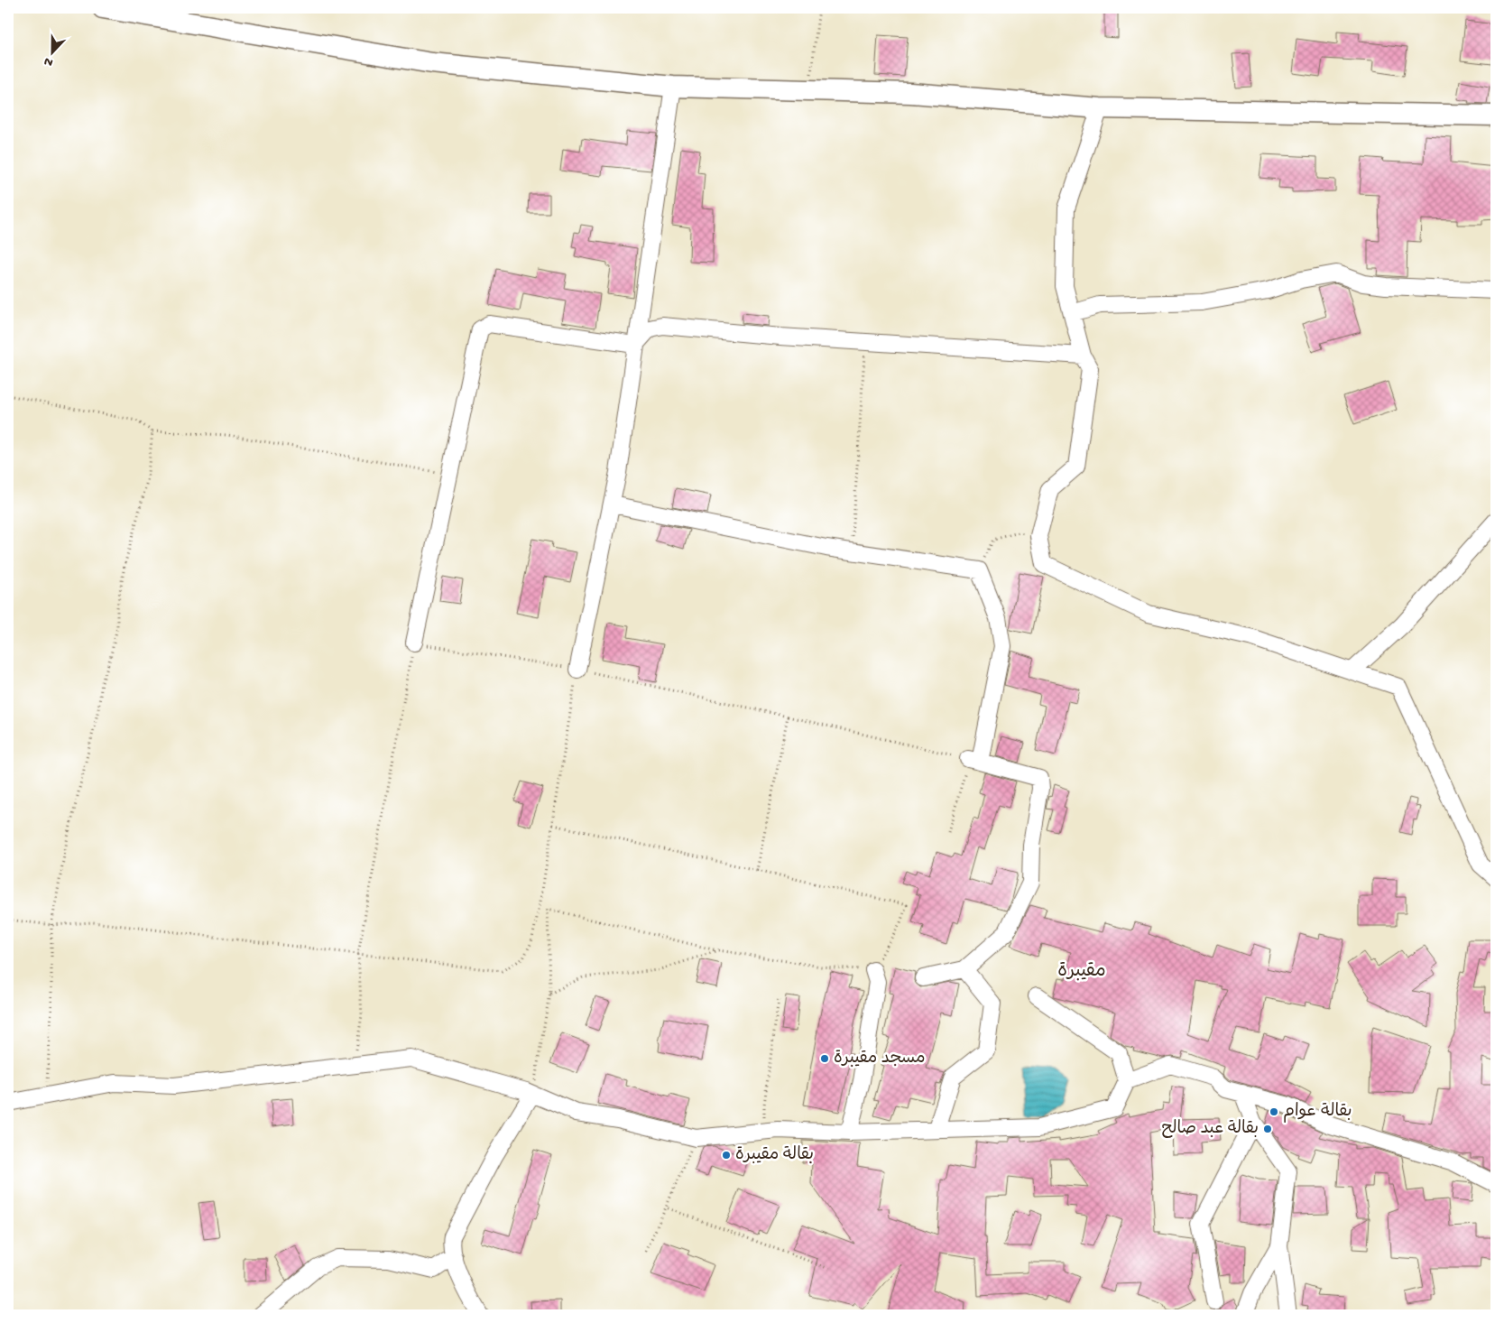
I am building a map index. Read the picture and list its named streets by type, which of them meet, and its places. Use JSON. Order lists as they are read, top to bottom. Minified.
{"districts":["مقيبرة"],"places":["مسجد مقيبرة","بقالة عوام","بقالة عبد صالح","بقالة مقيبرة"],"north":"bottom"}
